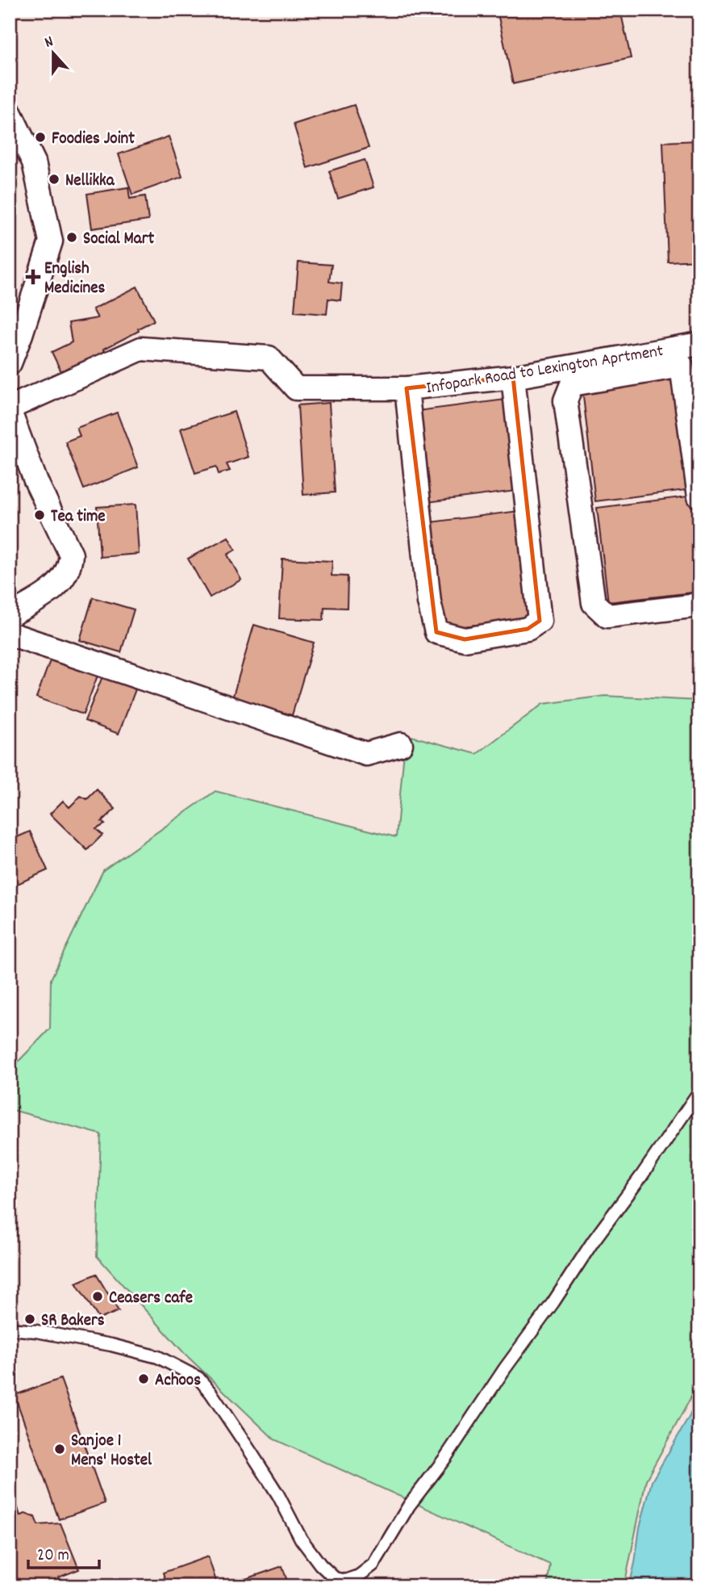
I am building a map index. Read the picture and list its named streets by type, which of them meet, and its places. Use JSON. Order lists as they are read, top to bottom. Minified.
{"streets":{"street":["Infopark Road to Lexington Aprtment"]},"places":{"other":["Foodies Joint","Nellikka","Social Mart","Tea time","Ceasers cafe","SR Bakers","Achoos","Sanjoe 1 Mens' Hostel"],"health":["English Medicines"]},"scale_bar":"20 m","north":"top"}
